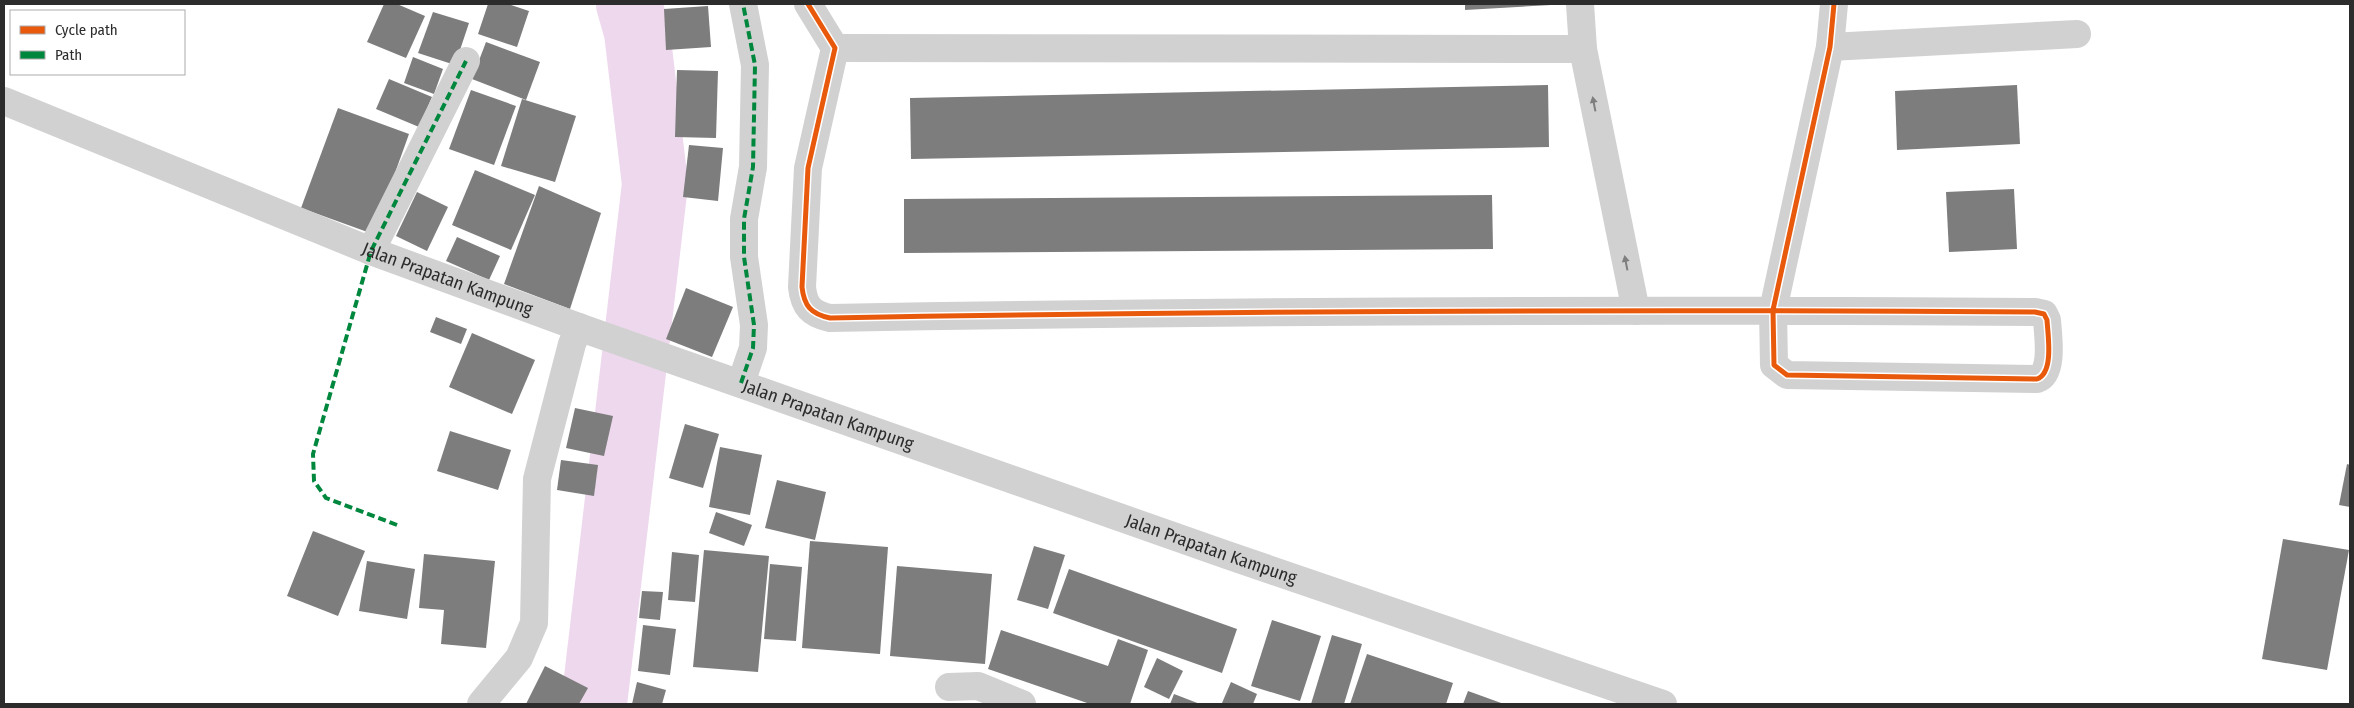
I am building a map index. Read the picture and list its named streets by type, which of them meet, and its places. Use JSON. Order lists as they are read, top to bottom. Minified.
{"streets":{"street":["Jalan Prapatan Kampung"]},"legend":["Cycle path","Path"]}
